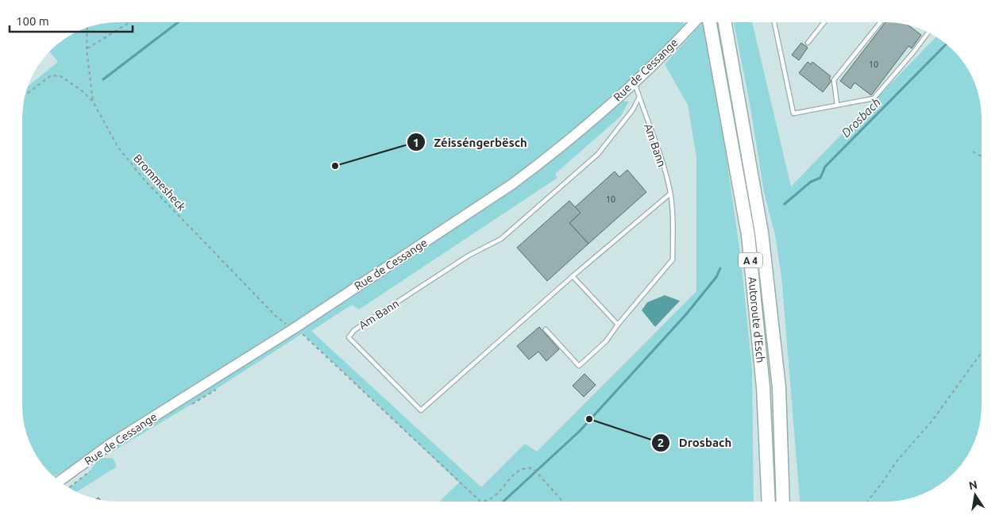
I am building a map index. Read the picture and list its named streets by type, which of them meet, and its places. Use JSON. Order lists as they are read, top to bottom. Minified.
{"streets":{"highway":["A 4","Autoroute d'Esch"],"main road":["Rue de Cessange"],"lane":["Am Bann"],"path":["Brommesheck"]},"crossings":[["Rue de Cessange","Am Bann"],["Rue de Cessange","Brommesheck"],["A 4","Autoroute d'Esch"]],"water":["Drosbach"],"places":["Zéisséngerbësch","Drosbach"],"house_numbers":["10","10"],"scale_bar":"100 m","north":"top"}
